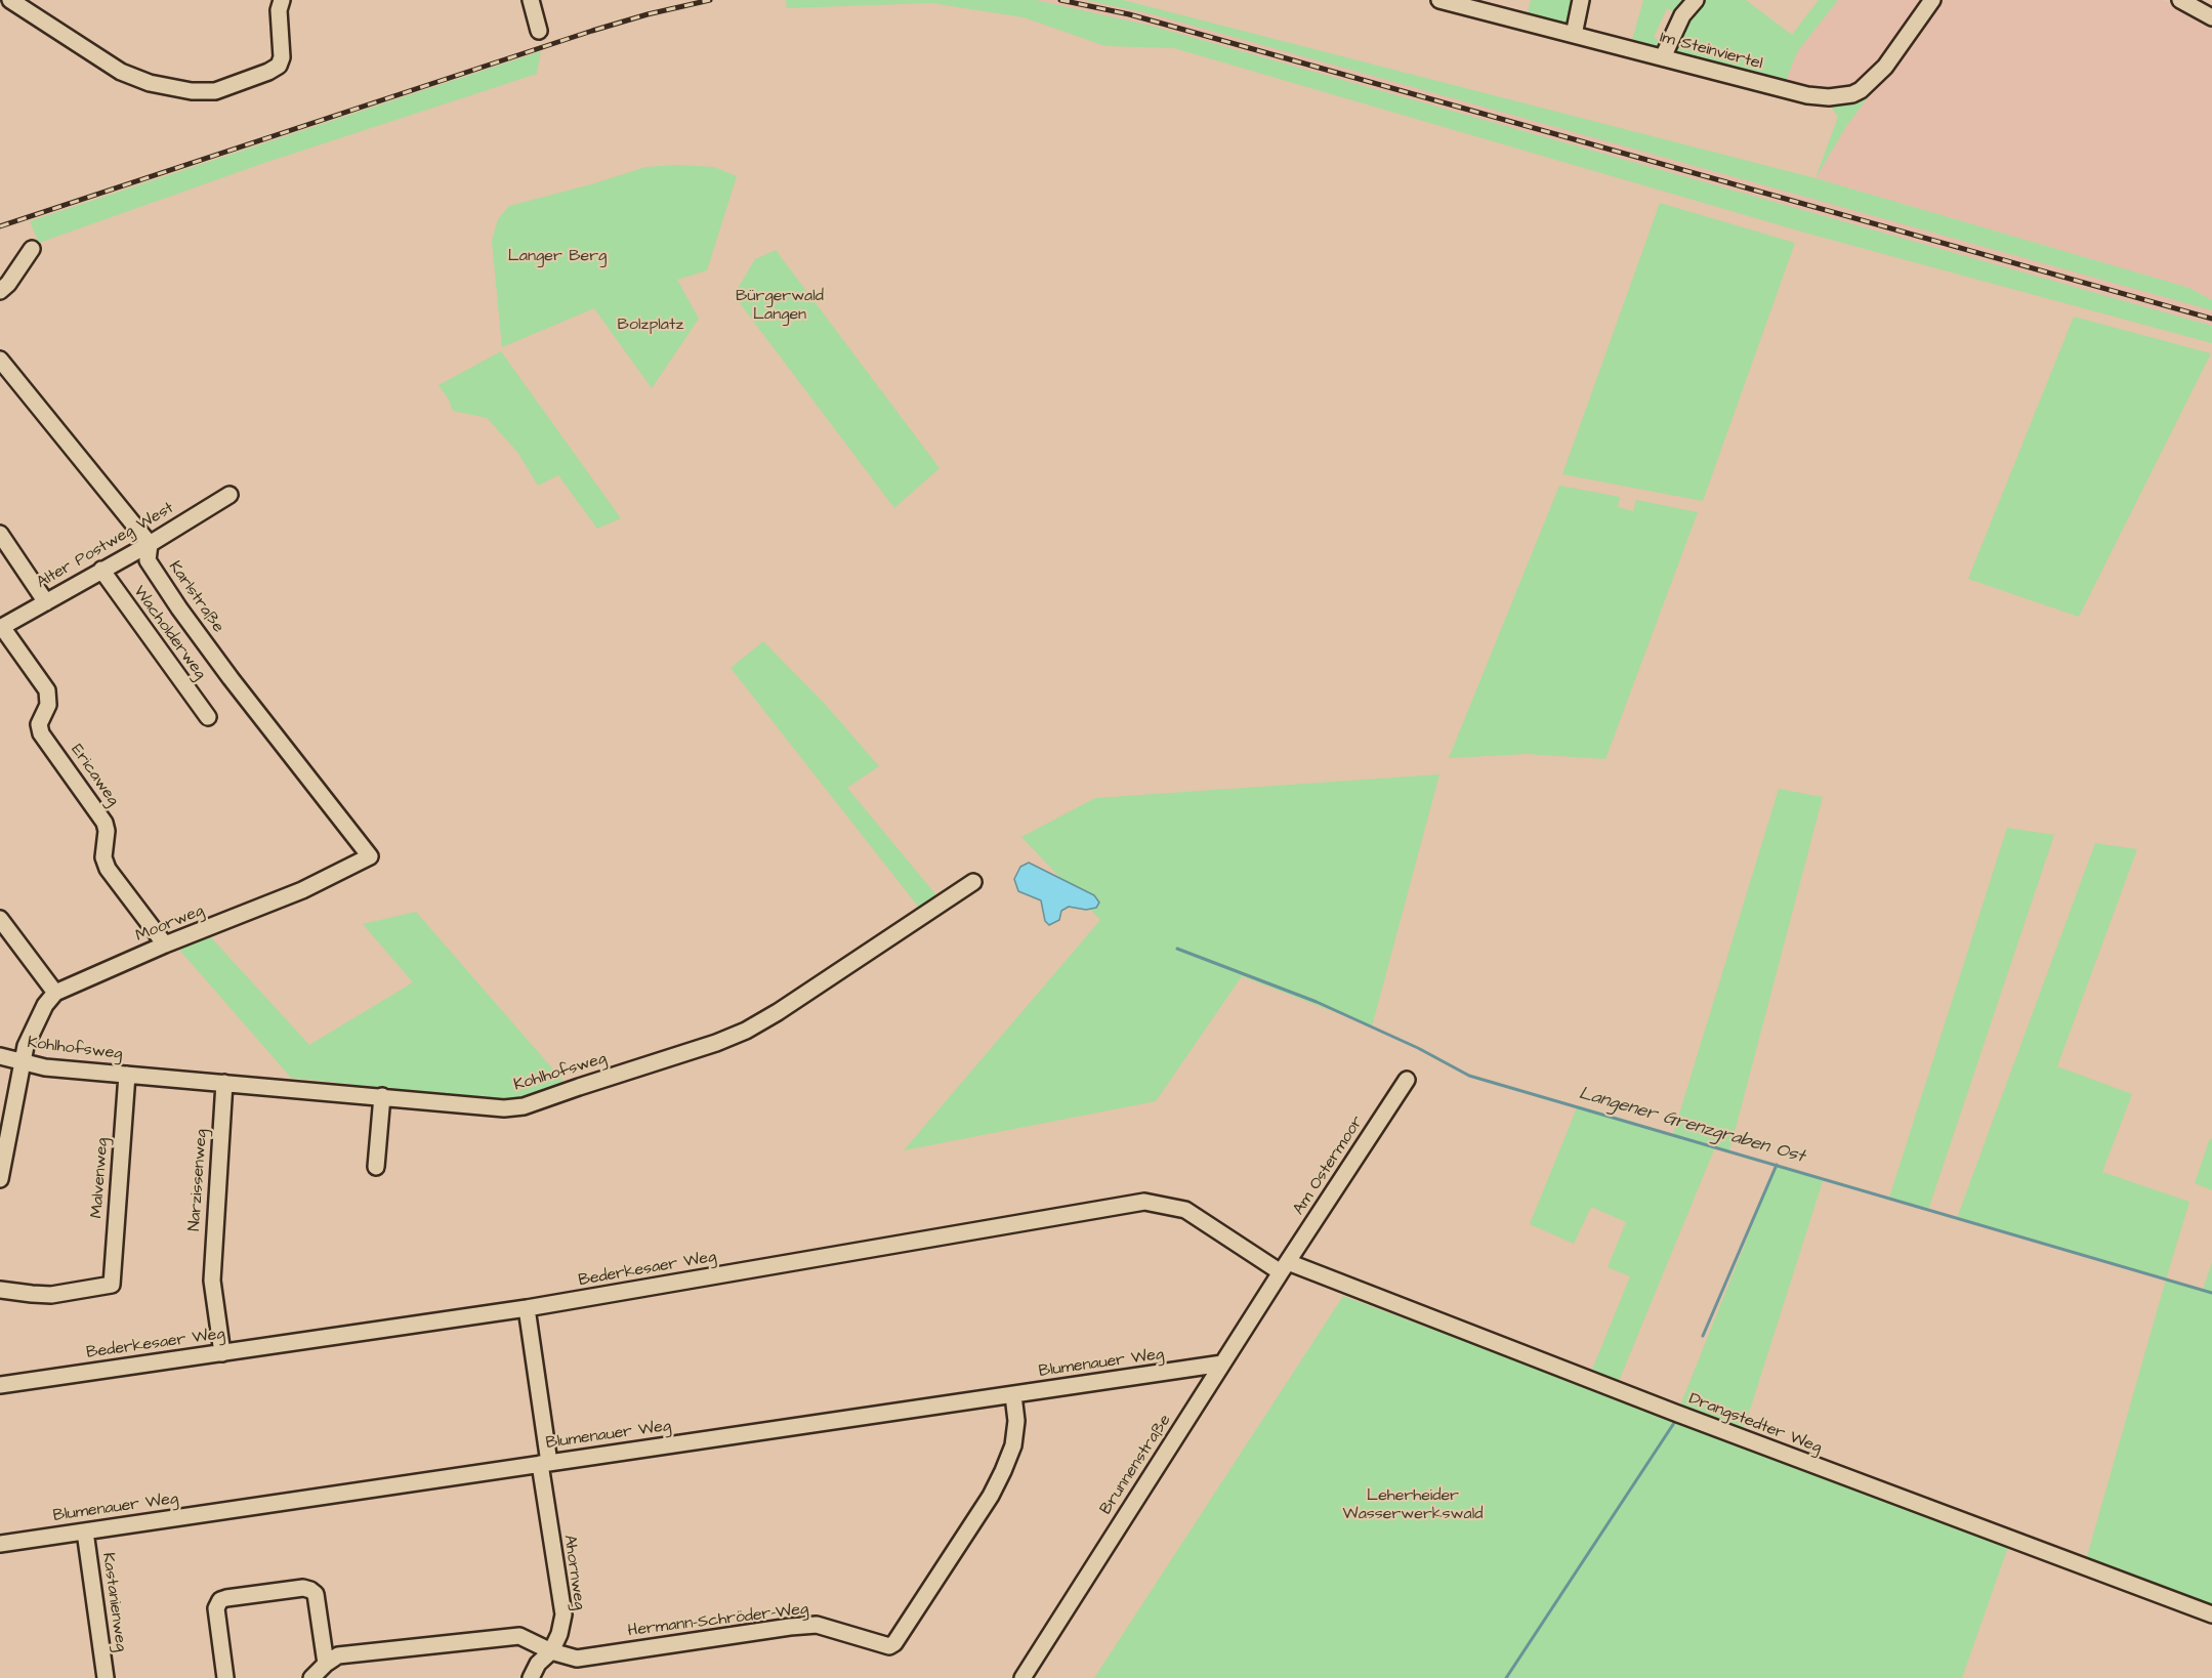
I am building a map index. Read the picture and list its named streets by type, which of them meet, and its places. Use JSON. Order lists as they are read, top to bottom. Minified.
{"streets":{"street":["Im Steinviertel","Alter Postweg West","Karlstraße","Wacholderweg","Ericaweg","Moorweg","Kohlhofsweg","Am Ostermoor","Malvenweg","Narzissenweg","Bederkesaer Weg","Blumenauer Weg","Drangstedter Weg","Brunnenstraße","Ahornweg","Kastanienweg","Hermann-Schröder-Weg"]},"crossings":[["Alter Postweg West","Karlstraße"],["Alter Postweg West","Wacholderweg"],["Alter Postweg West","Ericaweg"],["Karlstraße","Moorweg"],["Ericaweg","Moorweg"],["Kohlhofsweg","Malvenweg"],["Kohlhofsweg","Narzissenweg"],["Am Ostermoor","Bederkesaer Weg"],["Am Ostermoor","Drangstedter Weg"],["Am Ostermoor","Brunnenstraße"],["Narzissenweg","Bederkesaer Weg"],["Bederkesaer Weg","Drangstedter Weg"],["Bederkesaer Weg","Brunnenstraße"],["Bederkesaer Weg","Ahornweg"],["Blumenauer Weg","Brunnenstraße"],["Blumenauer Weg","Ahornweg"],["Blumenauer Weg","Kastanienweg"],["Blumenauer Weg","Hermann-Schröder-Weg"],["Drangstedter Weg","Brunnenstraße"],["Ahornweg","Hermann-Schröder-Weg"]],"water":["Langener Grenzgraben Ost"],"parks":["Langer Berg","Bürgerwald Langen","Bolzplatz","Leherheider Wasserwerkswald"]}
